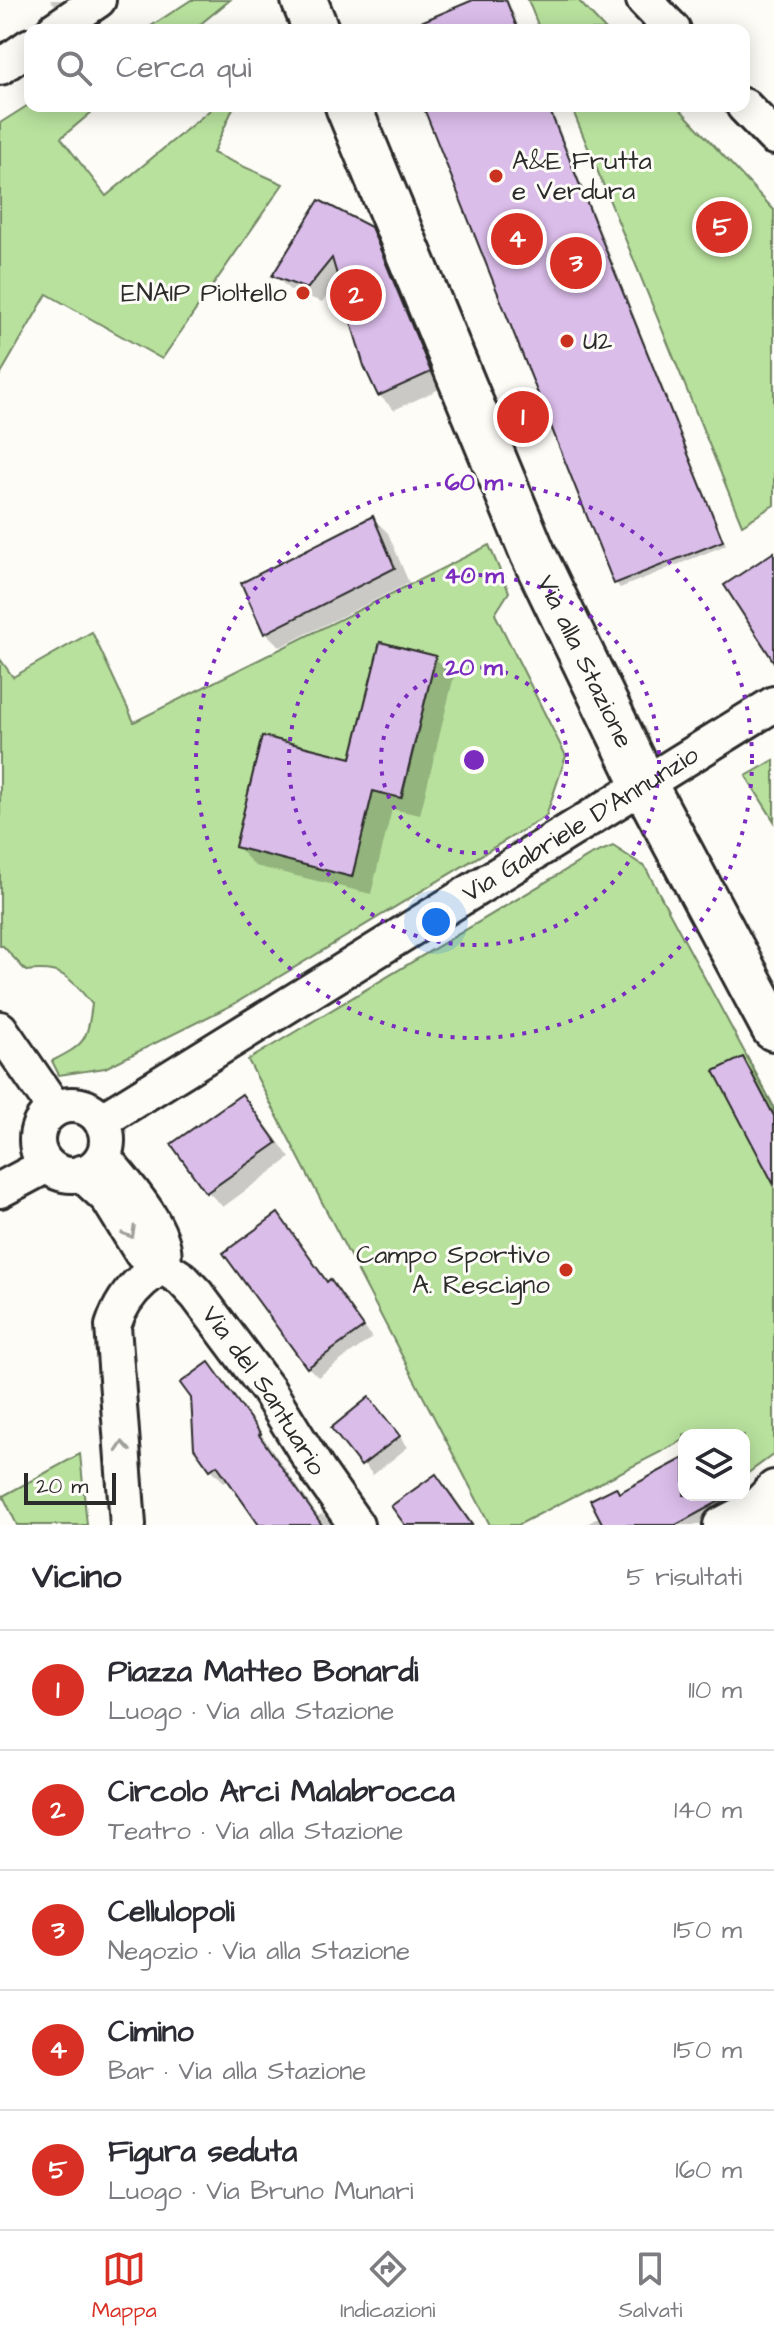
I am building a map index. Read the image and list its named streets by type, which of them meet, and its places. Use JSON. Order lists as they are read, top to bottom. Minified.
{"streets":{"street":["Via alla Stazione","Via Gabriele D'Annunzio","Via del Santuario"]},"crossings":[["Via alla Stazione","Via Gabriele D'Annunzio"],["Via Gabriele D'Annunzio","Via del Santuario"]],"places":["A&E Frutta e Verdura","ENAIP Pioltello","U2","Campo Sportivo A. Rescigno"],"scale_bar":"20 m","page":{"search":"Cerca qui","pins":["5","4","3","2","1"],"scale":"20 m","heading":["Vicino","5 risultati"],"list":[{"mark":"1","name":"Piazza Matteo Bonardi","note":"Luogo · Via alla Stazione","value":"110 m"},{"mark":"2","name":"Circolo Arci Malabrocca","note":"Teatro · Via alla Stazione","value":"140 m"},{"mark":"3","name":"Cellulopoli","note":"Negozio · Via alla Stazione","value":"150 m"},{"mark":"4","name":"Cimino","note":"Bar · Via alla Stazione","value":"150 m"},{"mark":"5","name":"Figura seduta","note":"Luogo · Via Bruno Munari","value":"160 m"}],"nav":["Mappa","Indicazioni","Salvati"]},"rings":["60 m","40 m","20 m"]}
